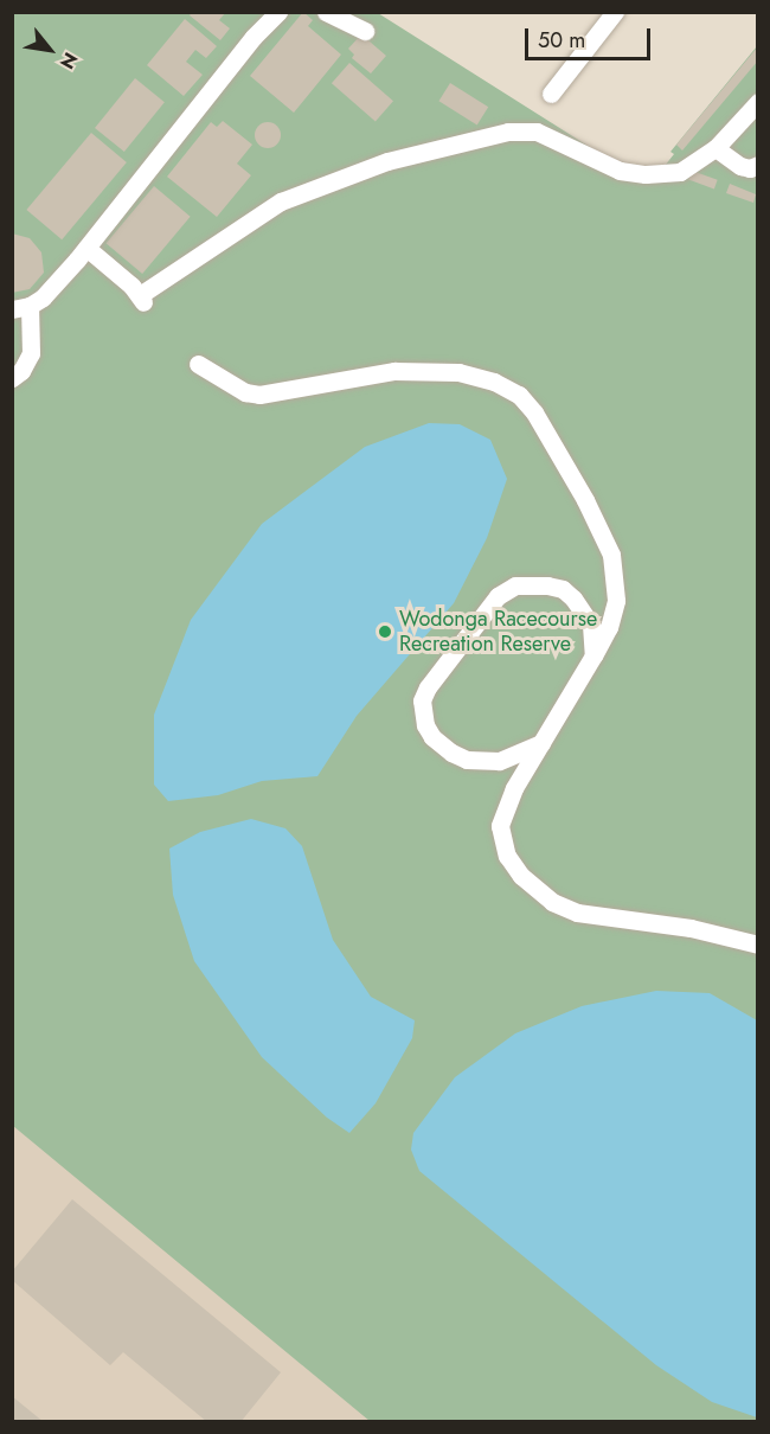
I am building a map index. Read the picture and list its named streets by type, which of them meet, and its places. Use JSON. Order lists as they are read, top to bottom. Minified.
{"places":["Wodonga Racecourse Recreation Reserve"],"scale_bar":"50 m","north":"bottom right"}
